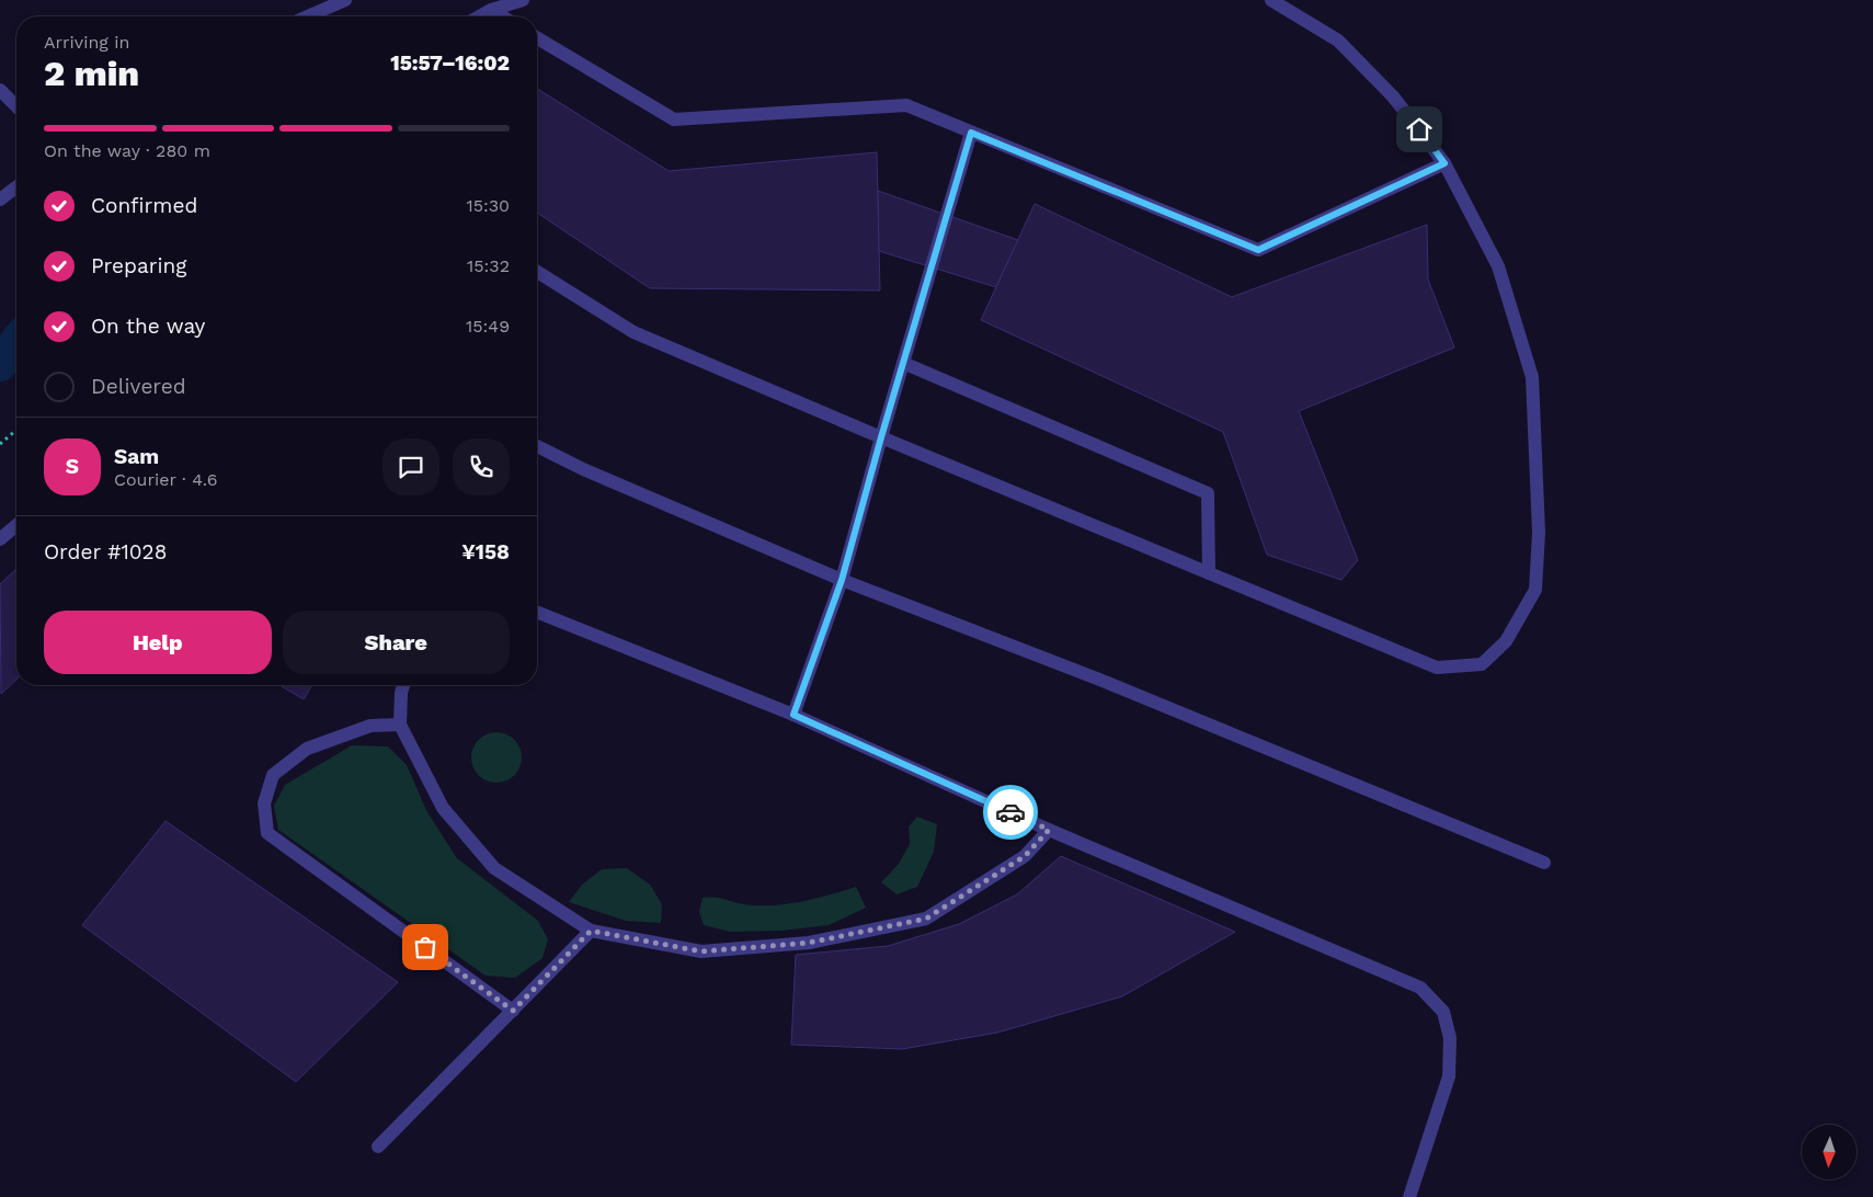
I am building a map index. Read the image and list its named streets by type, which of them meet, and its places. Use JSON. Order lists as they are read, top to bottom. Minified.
{"north":"bottom","page":{"heading":["2 min","Arriving in","15:57–16:02"],"panel":["Sam","Courier · 4.6","Order #1028","¥158"],"bar":"On the way · 280 m","list":[["Confirmed","15:30"],["Preparing","15:32"],["On the way","15:49"],"Delivered"],"round":"S","buttons":["Help","Share"]}}
